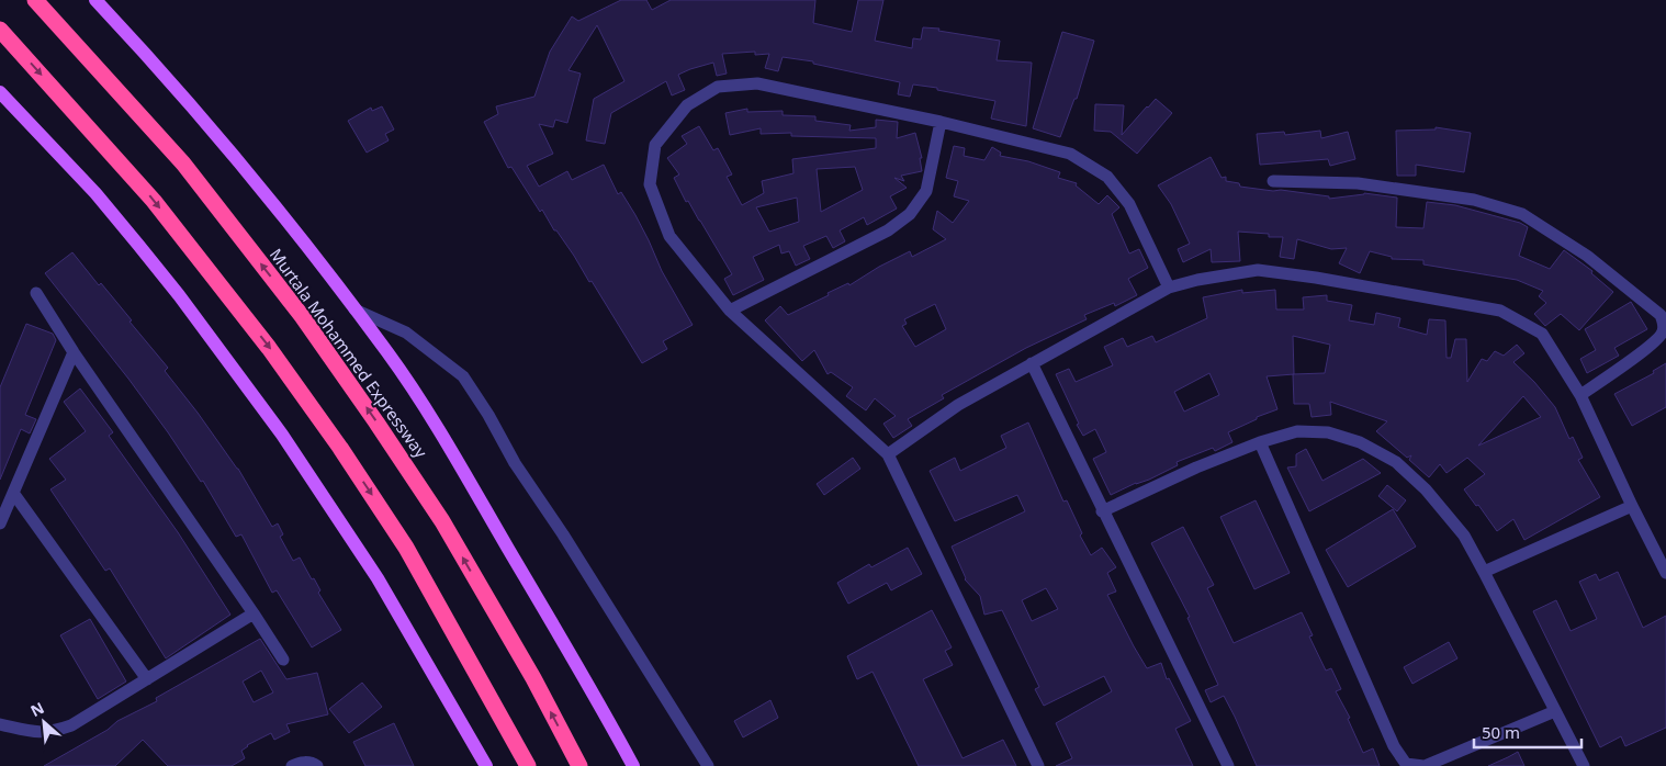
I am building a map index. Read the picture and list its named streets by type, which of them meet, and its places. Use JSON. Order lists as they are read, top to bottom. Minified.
{"streets":{"highway":["Murtala Mohammed Expressway"]},"scale_bar":"50 m","north":"top left"}
